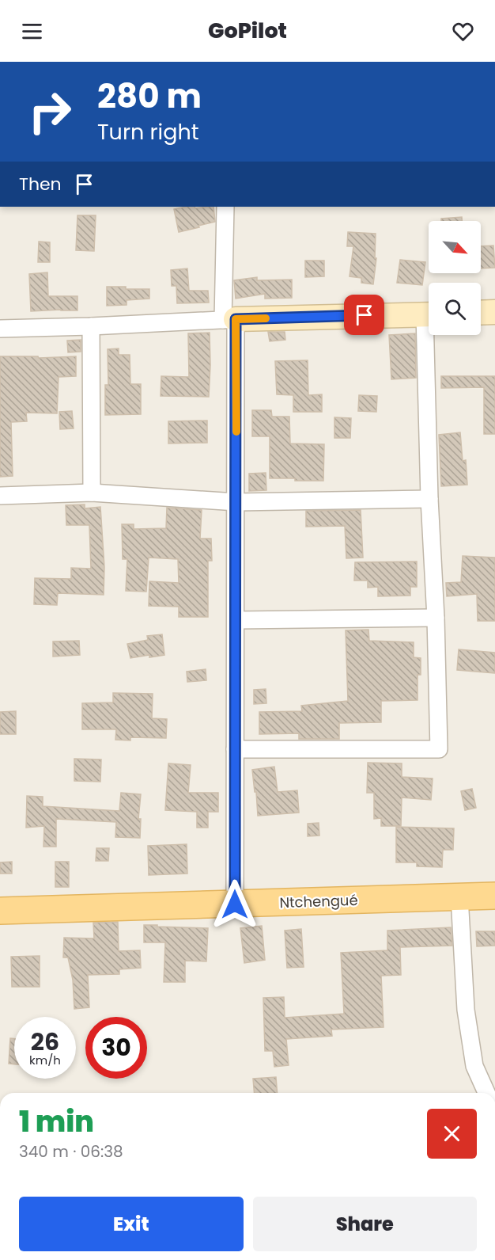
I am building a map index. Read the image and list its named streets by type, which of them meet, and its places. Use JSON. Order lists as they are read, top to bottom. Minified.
{"streets":{"main road":["Ntchengué"]},"north":"bottom right","page":{"header":"GoPilot","turn":["280 m","Turn right"],"then":"Then","speed":"26 km/h","limit":"30","heading":["1 min","340 m · 06:38"],"buttons":["Exit","Share"]}}
